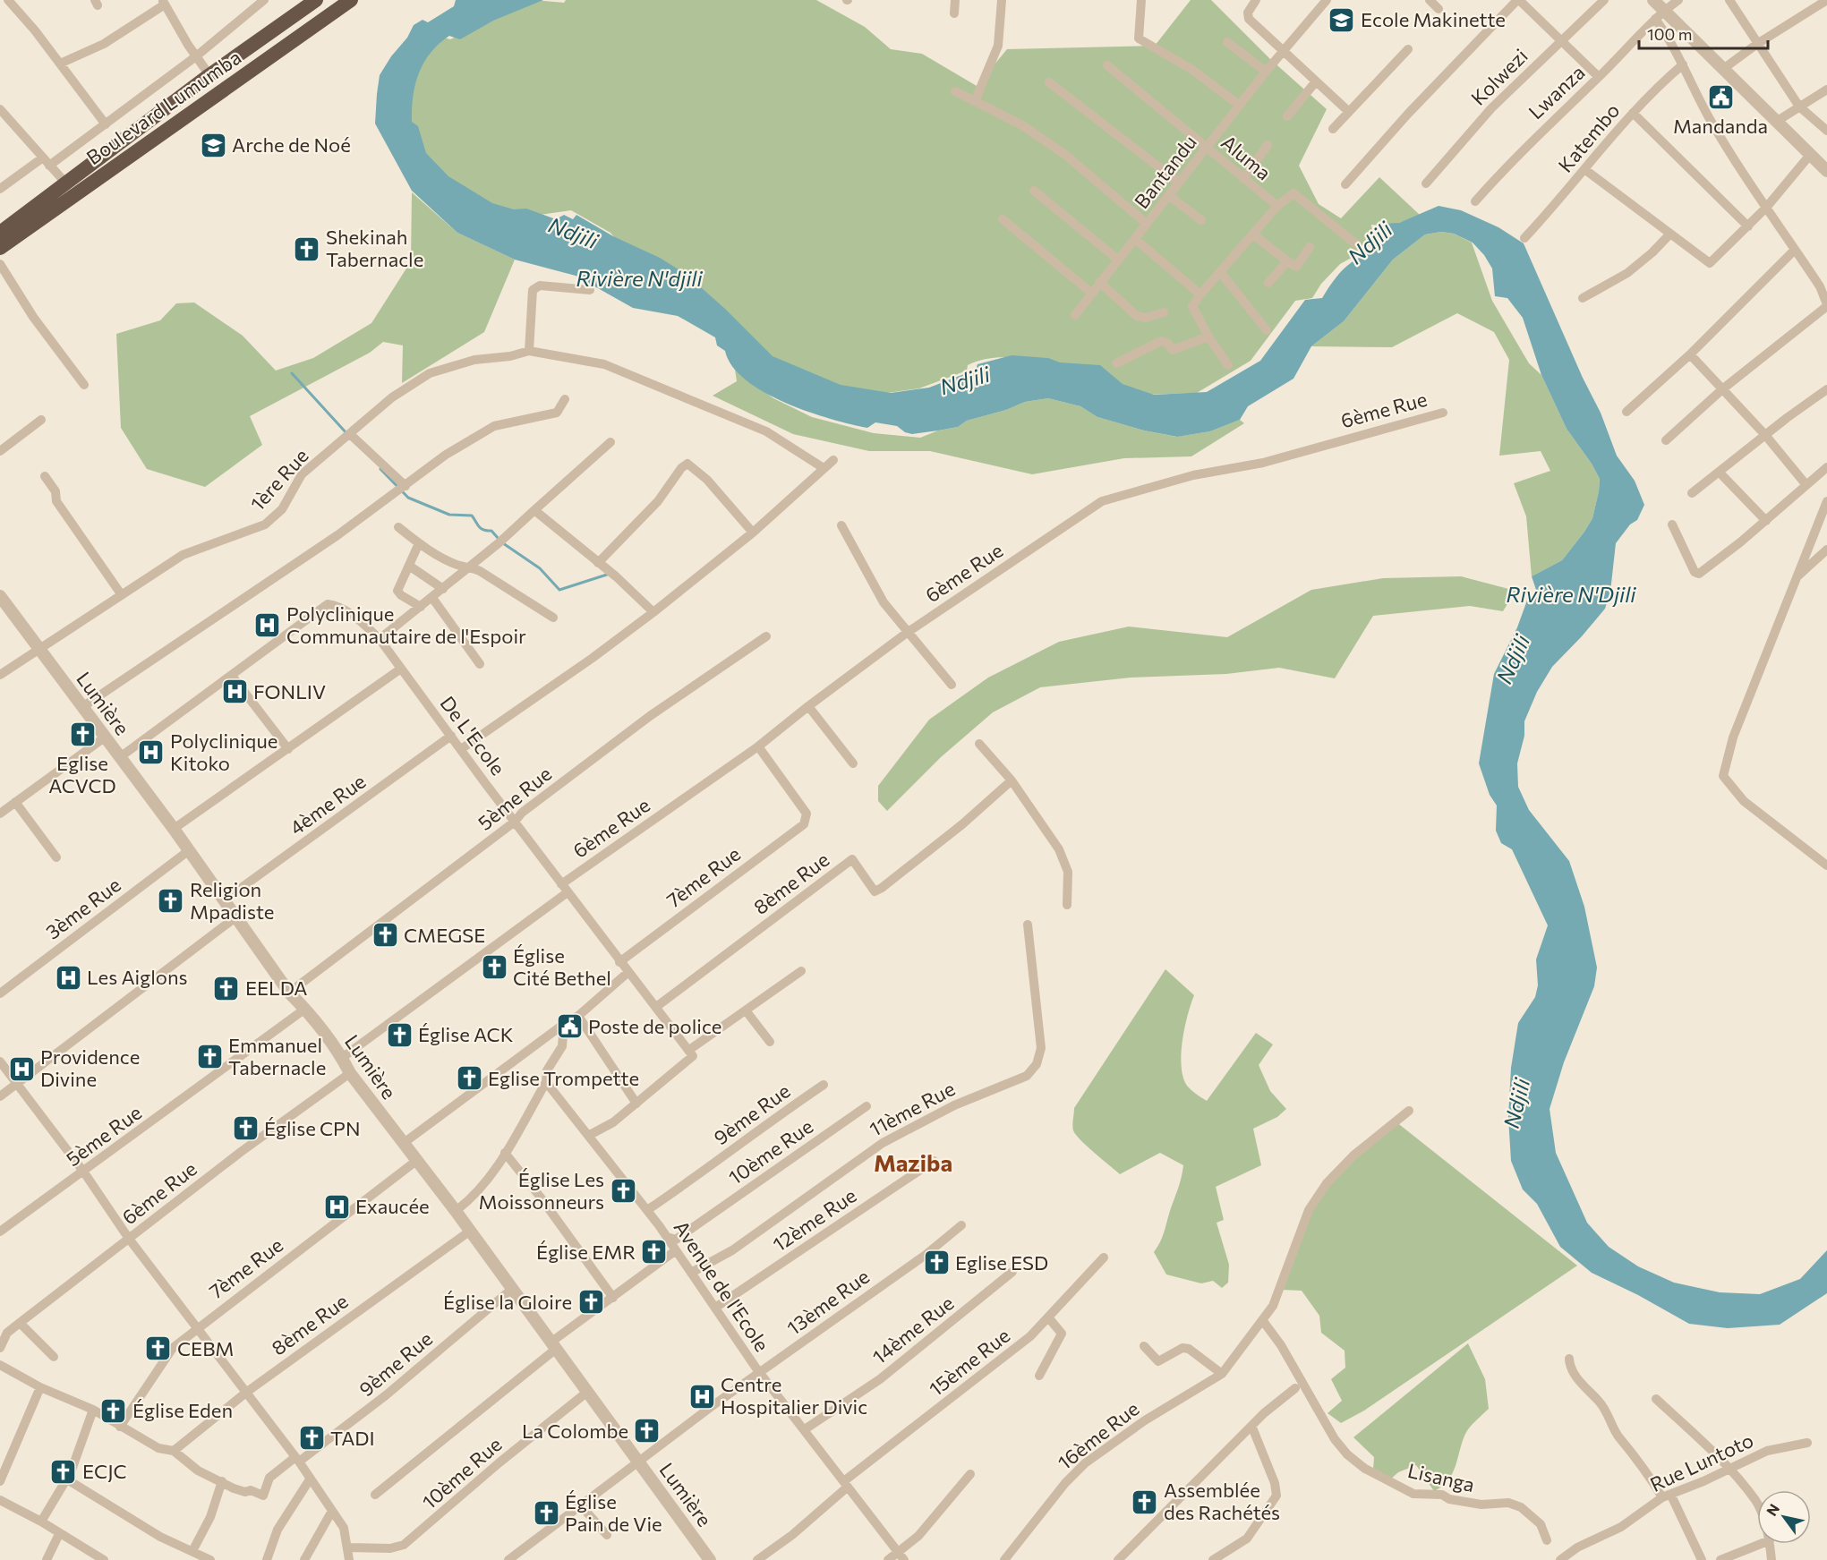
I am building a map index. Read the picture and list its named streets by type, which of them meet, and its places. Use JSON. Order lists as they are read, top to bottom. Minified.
{"streets":{"highway":["Boulevard Lumumba"],"street":["Kolwezi","Lwanza","Katembo","Aluma","Bantandu","6ème Rue","1ère Rue","Lumière","De L'Ecole","5ème Rue","4ème Rue","7ème Rue","8ème Rue","3ème Rue","11ème Rue","9ème Rue","10ème Rue","12ème Rue","Avenue de l'Ecole","13ème Rue","14ème Rue","15ème Rue","16ème Rue","Rue Luntoto","Lisanga"]},"crossings":[["Aluma","Bantandu"],["6ème Rue","Lumière"],["6ème Rue","De L'Ecole"],["6ème Rue","7ème Rue"],["1ère Rue","Lumière"],["Lumière","5ème Rue"],["Lumière","4ème Rue"],["Lumière","7ème Rue"],["Lumière","8ème Rue"],["Lumière","3ème Rue"],["Lumière","9ème Rue"],["Lumière","10ème Rue"],["Lumière","13ème Rue"],["De L'Ecole","5ème Rue"],["De L'Ecole","4ème Rue"],["De L'Ecole","7ème Rue"],["De L'Ecole","8ème Rue"],["11ème Rue","Avenue de l'Ecole"],["9ème Rue","Avenue de l'Ecole"],["10ème Rue","Avenue de l'Ecole"],["12ème Rue","Avenue de l'Ecole"],["Avenue de l'Ecole","13ème Rue"],["Avenue de l'Ecole","14ème Rue"],["Avenue de l'Ecole","15ème Rue"]],"districts":["Maziba"],"water":["Ndjili","Rivière N'djili","Rivière N'Djili"],"places":{"school or university":["Ecole Makinette","Arche de Noé"],"public building":["Mandanda","Poste de police"],"church":["Shekinah Tabernacle","Eglise ACVCD","Religion Mpadiste","CMEGSE","Église Cité Bethel","EELDA","Église ACK","Emmanuel Tabernacle","Eglise Trompette","Église CPN","Église Les Moissonneurs","Église EMR","Eglise ESD","Église la Gloire","CEBM","Église Eden","La Colombe","TADI","ECJC","Assemblée des Rachétés","Église Pain de Vie"],"hospital":["Polyclinique Communautaire de l'Espoir","FONLIV","Polyclinique Kitoko","Les Aiglons","Providence Divine","Exaucée","Centre Hospitalier Divic"]},"scale_bar":"100 m","north":"top left"}
